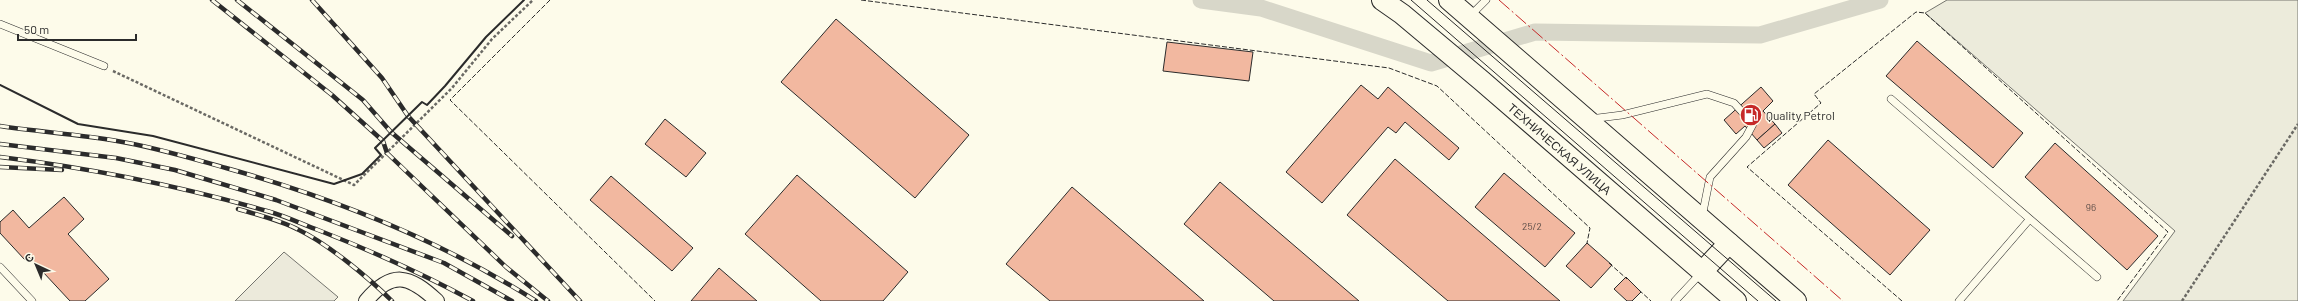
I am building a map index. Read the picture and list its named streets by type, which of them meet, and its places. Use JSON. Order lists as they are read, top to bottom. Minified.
{"streets":{"main road":["ТЕХНИЧЕСКАЯ УЛИЦА"]},"places":{"fuel station":["Quality Petrol"]},"house_numbers":["96","25/2"],"scale_bar":"50 m","north":"top left"}
